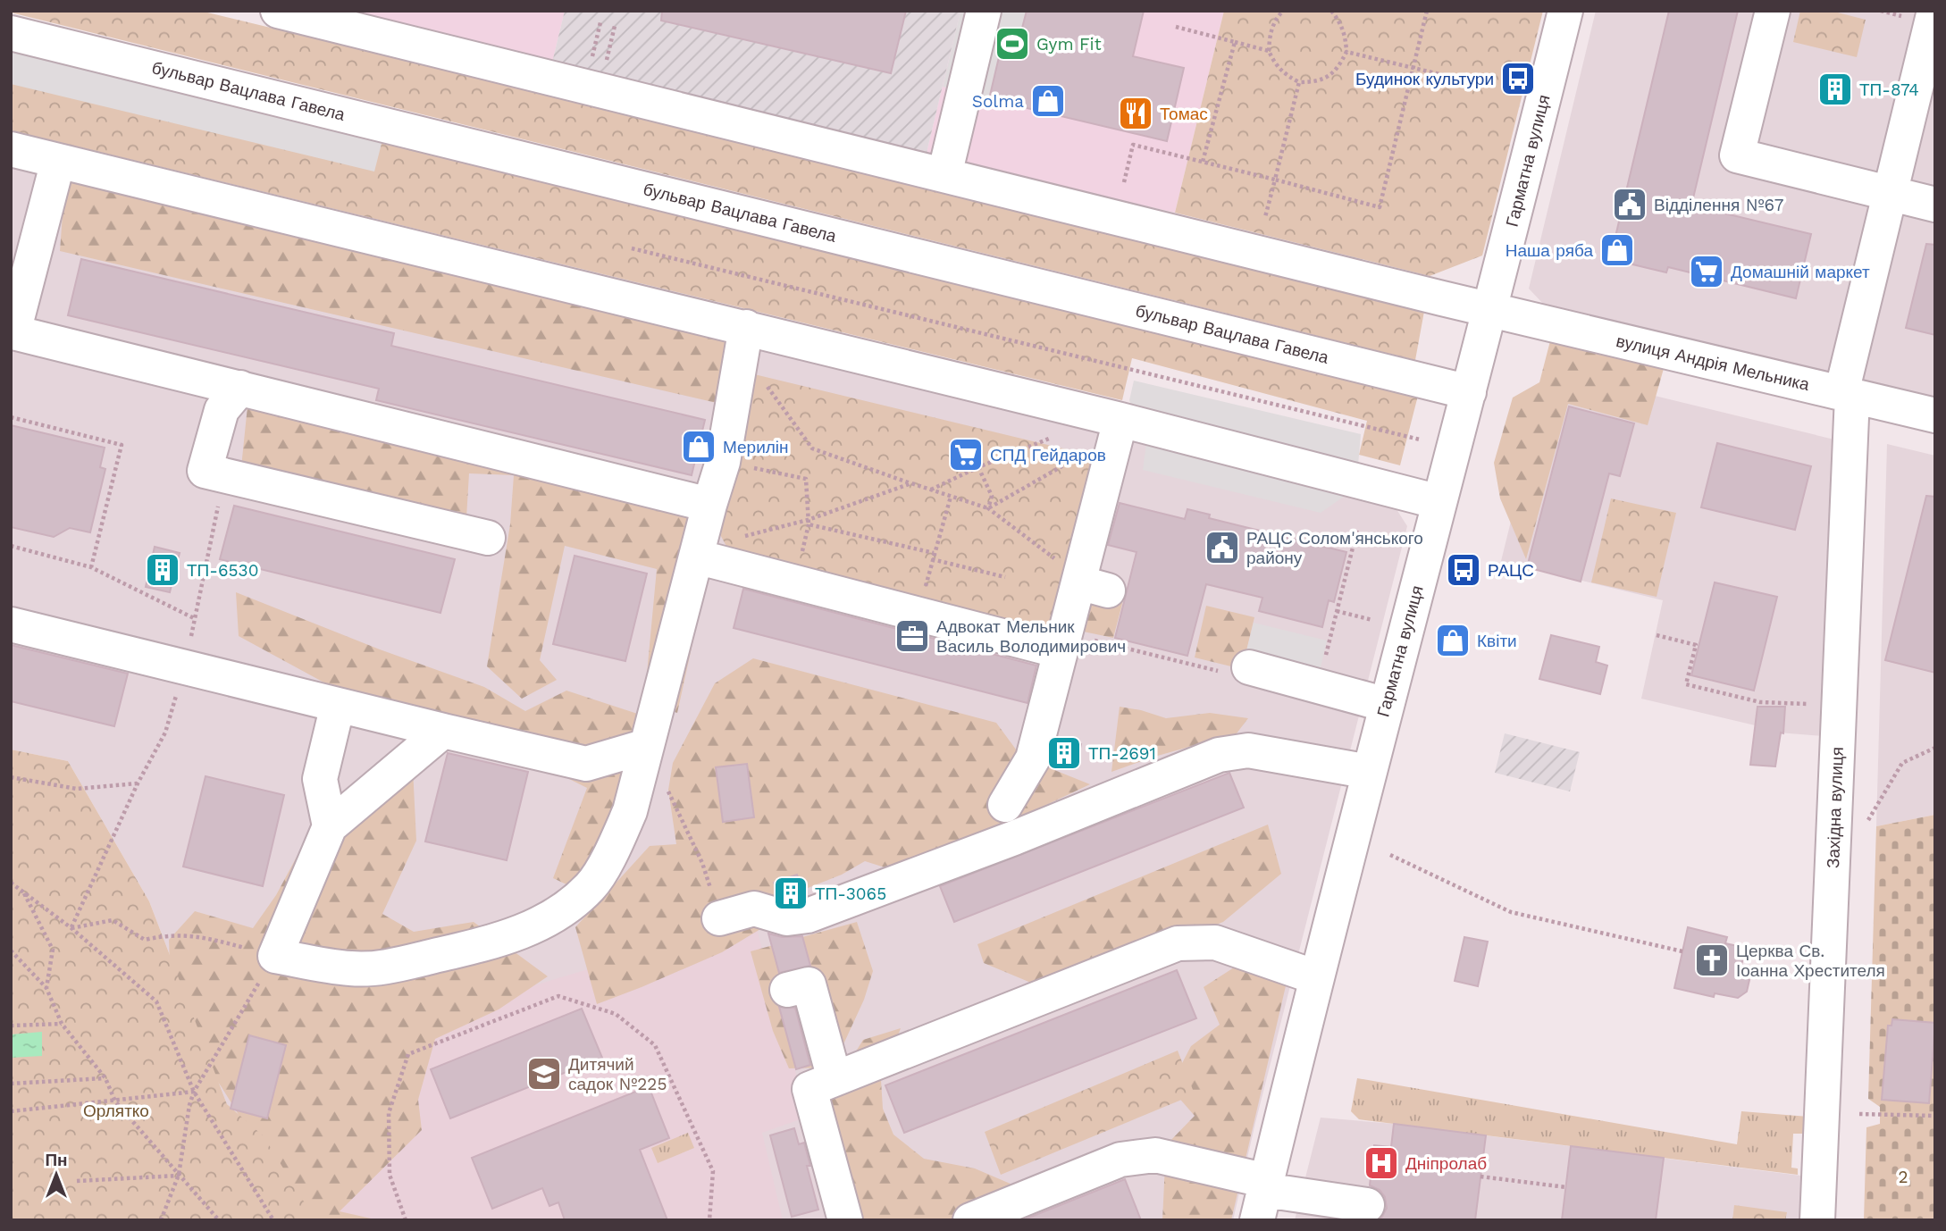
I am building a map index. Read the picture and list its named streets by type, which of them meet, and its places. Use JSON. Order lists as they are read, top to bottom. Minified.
{"streets":{"street":["бульвар Вацлава Гавела","Гарматна вулиця","вулиця Андрія Мельника","Західна вулиця"]},"crossings":[["бульвар Вацлава Гавела","Гарматна вулиця"],["Гарматна вулиця","вулиця Андрія Мельника"],["вулиця Андрія Мельника","Західна вулиця"]],"parks":["Орлятко","2"],"places":{"sports":["Gym Fit"],"bus stop":["Будинок культури","РАЦС"],"building":["ТП-874","ТП-6530","ТП-2691","ТП-3065"],"shop":["Solma","Наша ряба","Мерилін","Квіти"],"restaurant":["Томас"],"public building":["Відділення №67","РАЦС Солом'янського району"],"supermarket":["Домашній маркет","СПД Гейдаров"],"office":["Адвокат Мельник Василь Володимирович"],"church":["Церква Св. Іоанна Хрестителя"],"school or university":["Дитячий садок №225"],"hospital":["Дніпролаб"]},"north":"top"}
